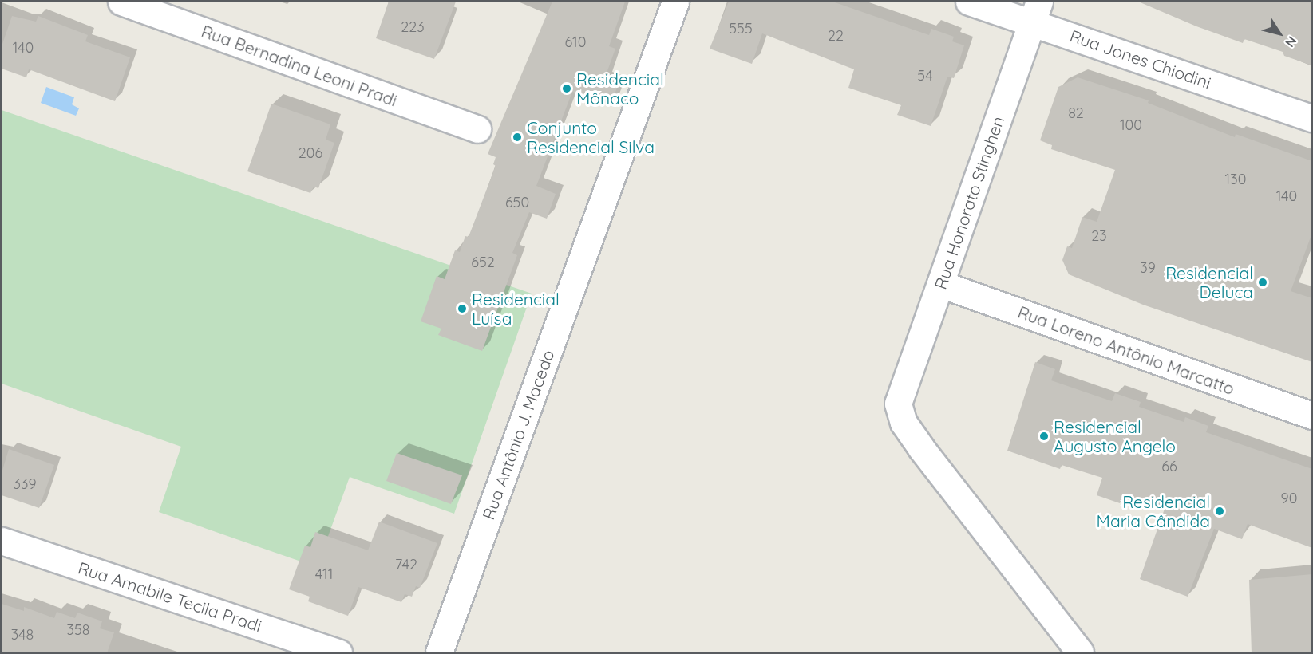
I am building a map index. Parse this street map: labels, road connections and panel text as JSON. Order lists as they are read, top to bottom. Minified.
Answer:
{"streets":{"street":["Rua Jones Chiodini","Rua Bernadina Leoni Pradi","Rua Honorato Stinghen","Rua Loreno Antônio Marcatto","Rua Antônio J. Macedo","Rua Amabile Tecila Pradi"]},"crossings":[["Rua Jones Chiodini","Rua Honorato Stinghen"],["Rua Honorato Stinghen","Rua Loreno Antônio Marcatto"]],"places":["Residencial Mônaco","Conjunto Residencial Silva","Residencial Deluca","Residencial Luísa","Residencial Augusto Angelo","Residencial Maria Cândida"],"house_numbers":["223","555","22","610","140","54","82","100","206","130","140","650","23","652","39","66","339","90","742","411","358","348"],"north":"bottom right"}
